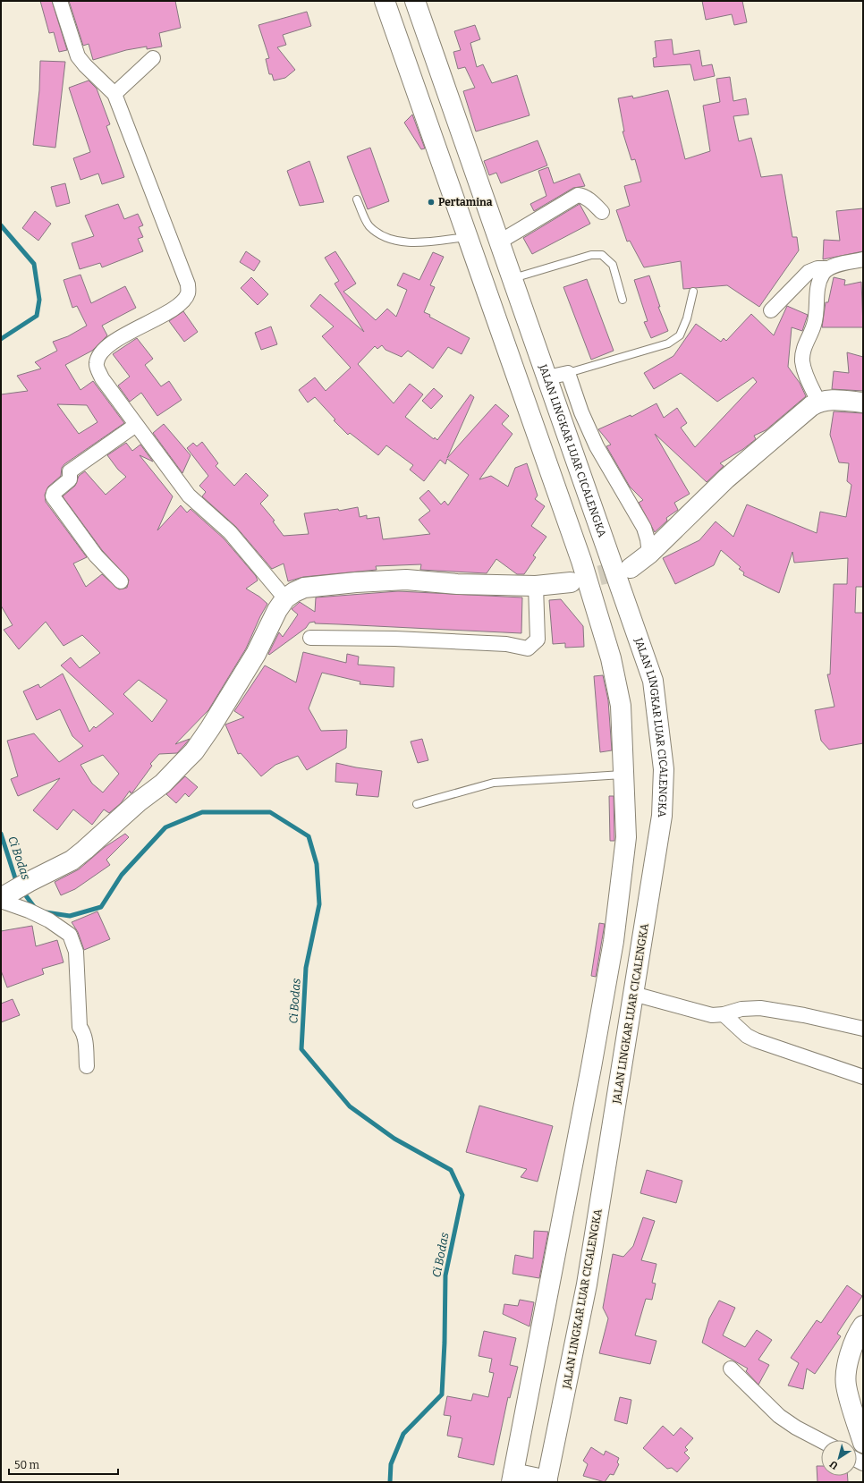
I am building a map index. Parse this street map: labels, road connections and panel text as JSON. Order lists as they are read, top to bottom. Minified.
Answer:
{"streets":{"main road":["JALAN LINGKAR LUAR CICALENGKA"]},"water":["Ci Bodas"],"places":["Pertamina"],"scale_bar":"50 m","north":"bottom left"}
